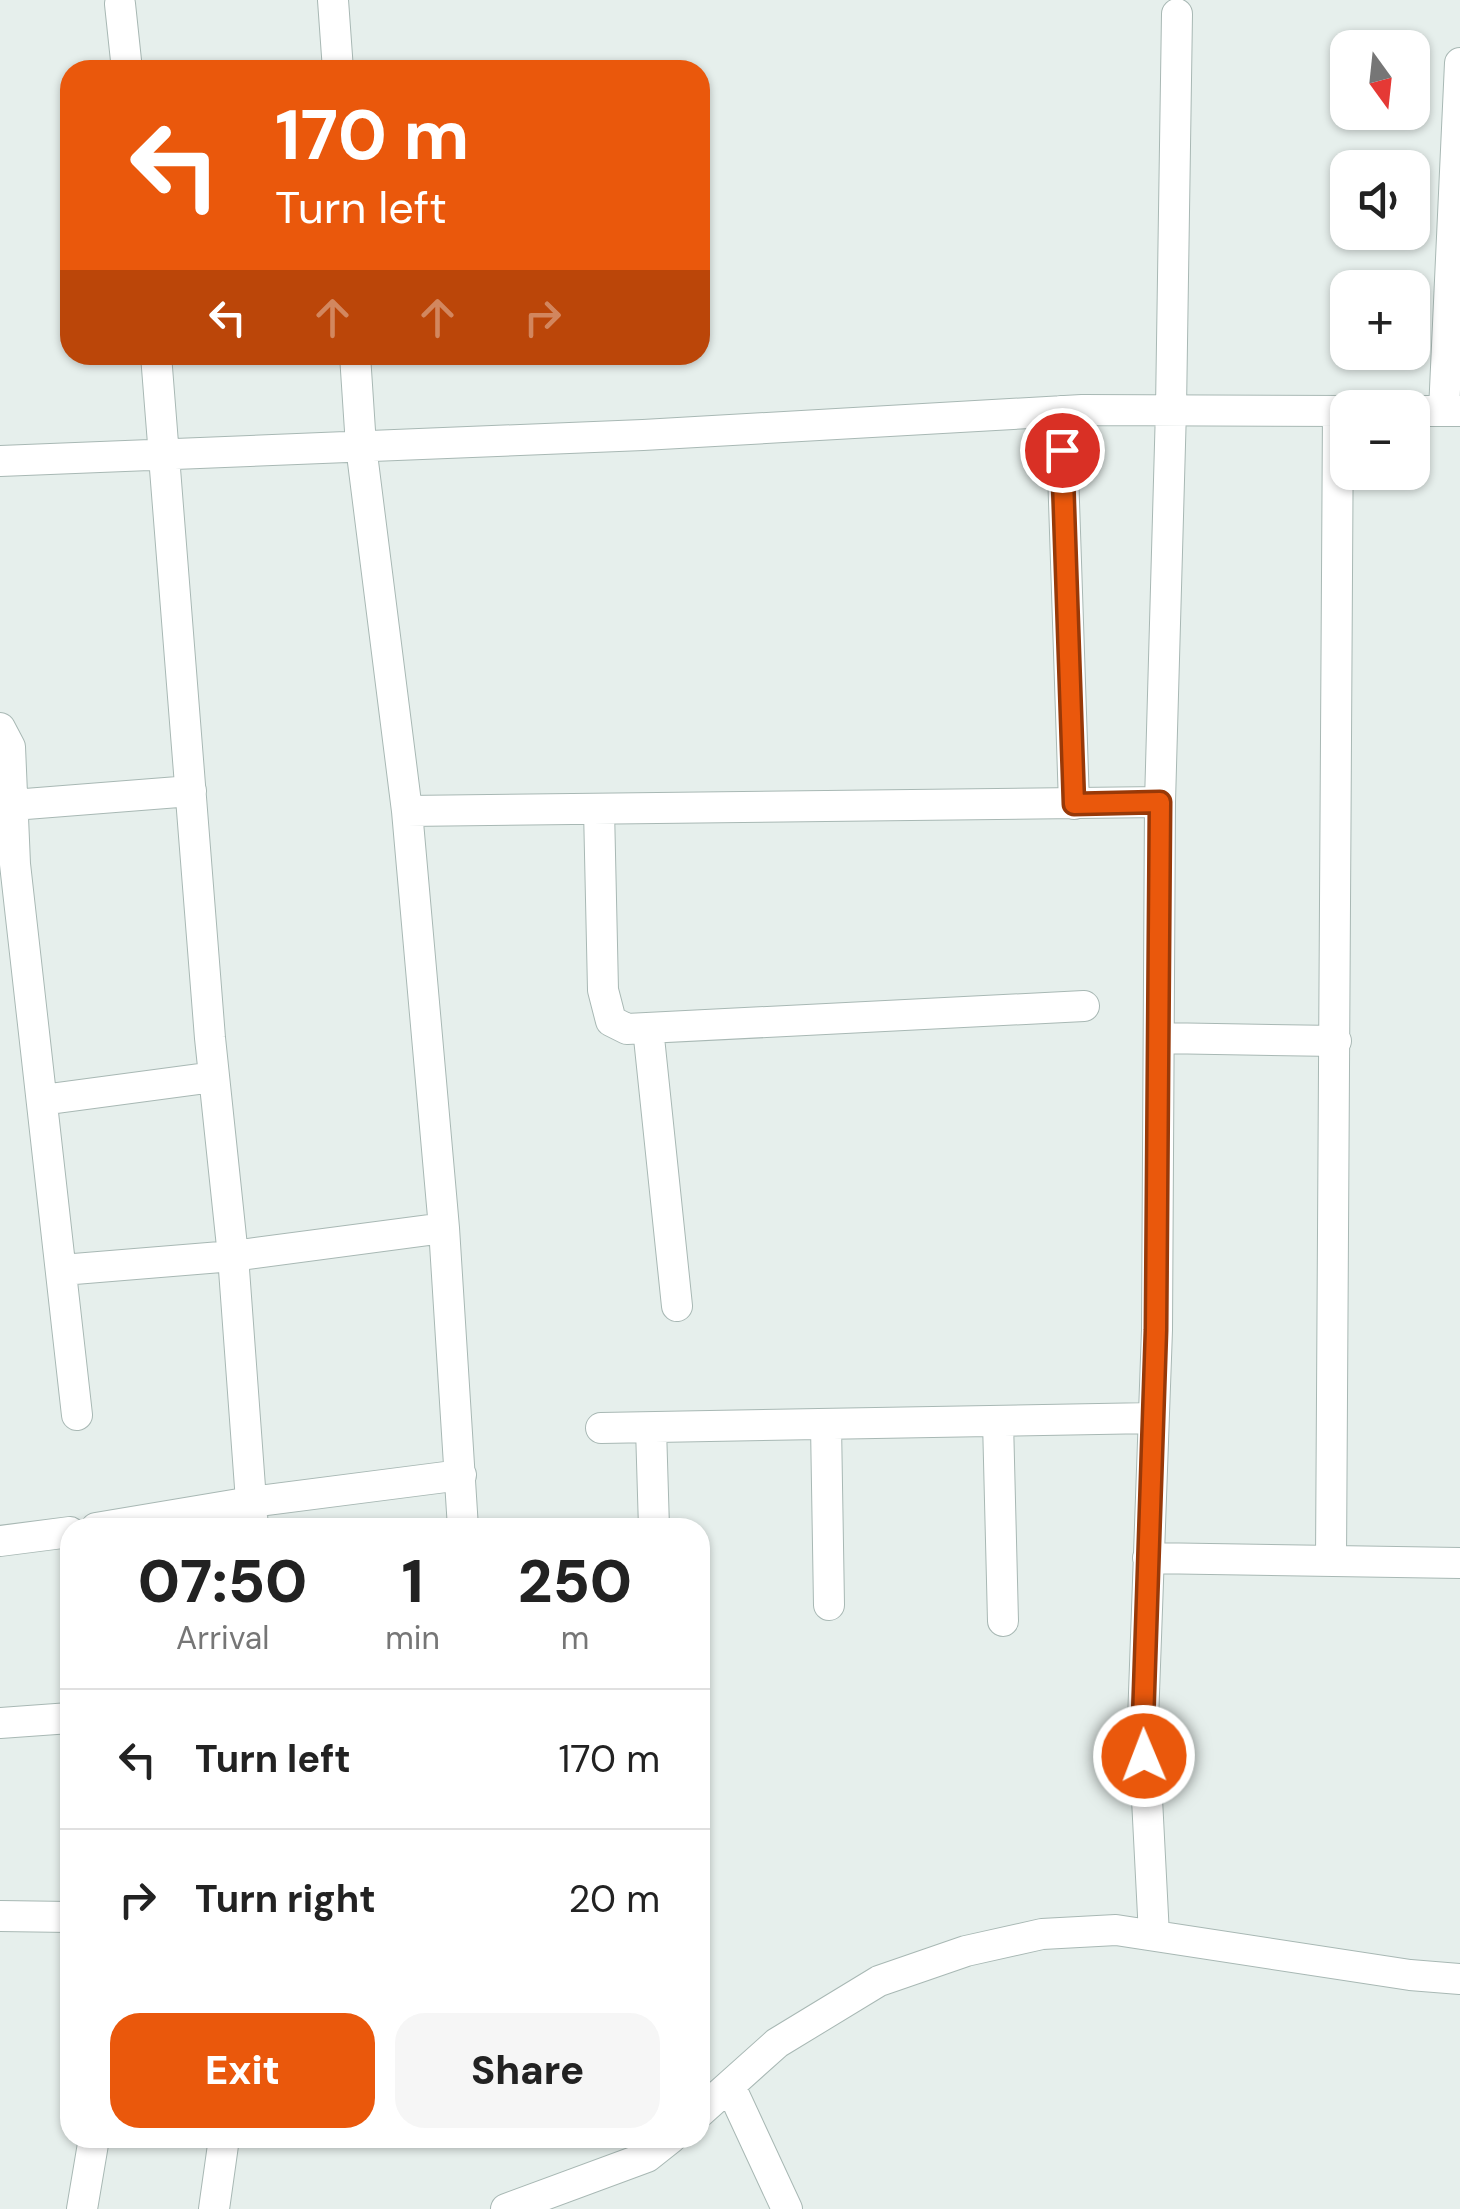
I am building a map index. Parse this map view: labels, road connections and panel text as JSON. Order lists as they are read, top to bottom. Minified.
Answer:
{"north":"bottom","page":{"map_buttons":["+","−"],"turn":["170 m","Turn left"],"eta":["07:50","Arrival","1","min","250","m"],"list":[{"name":"Turn left","value":"170 m"},{"name":"Turn right","value":"20 m"}],"buttons":["Exit","Share"]}}
